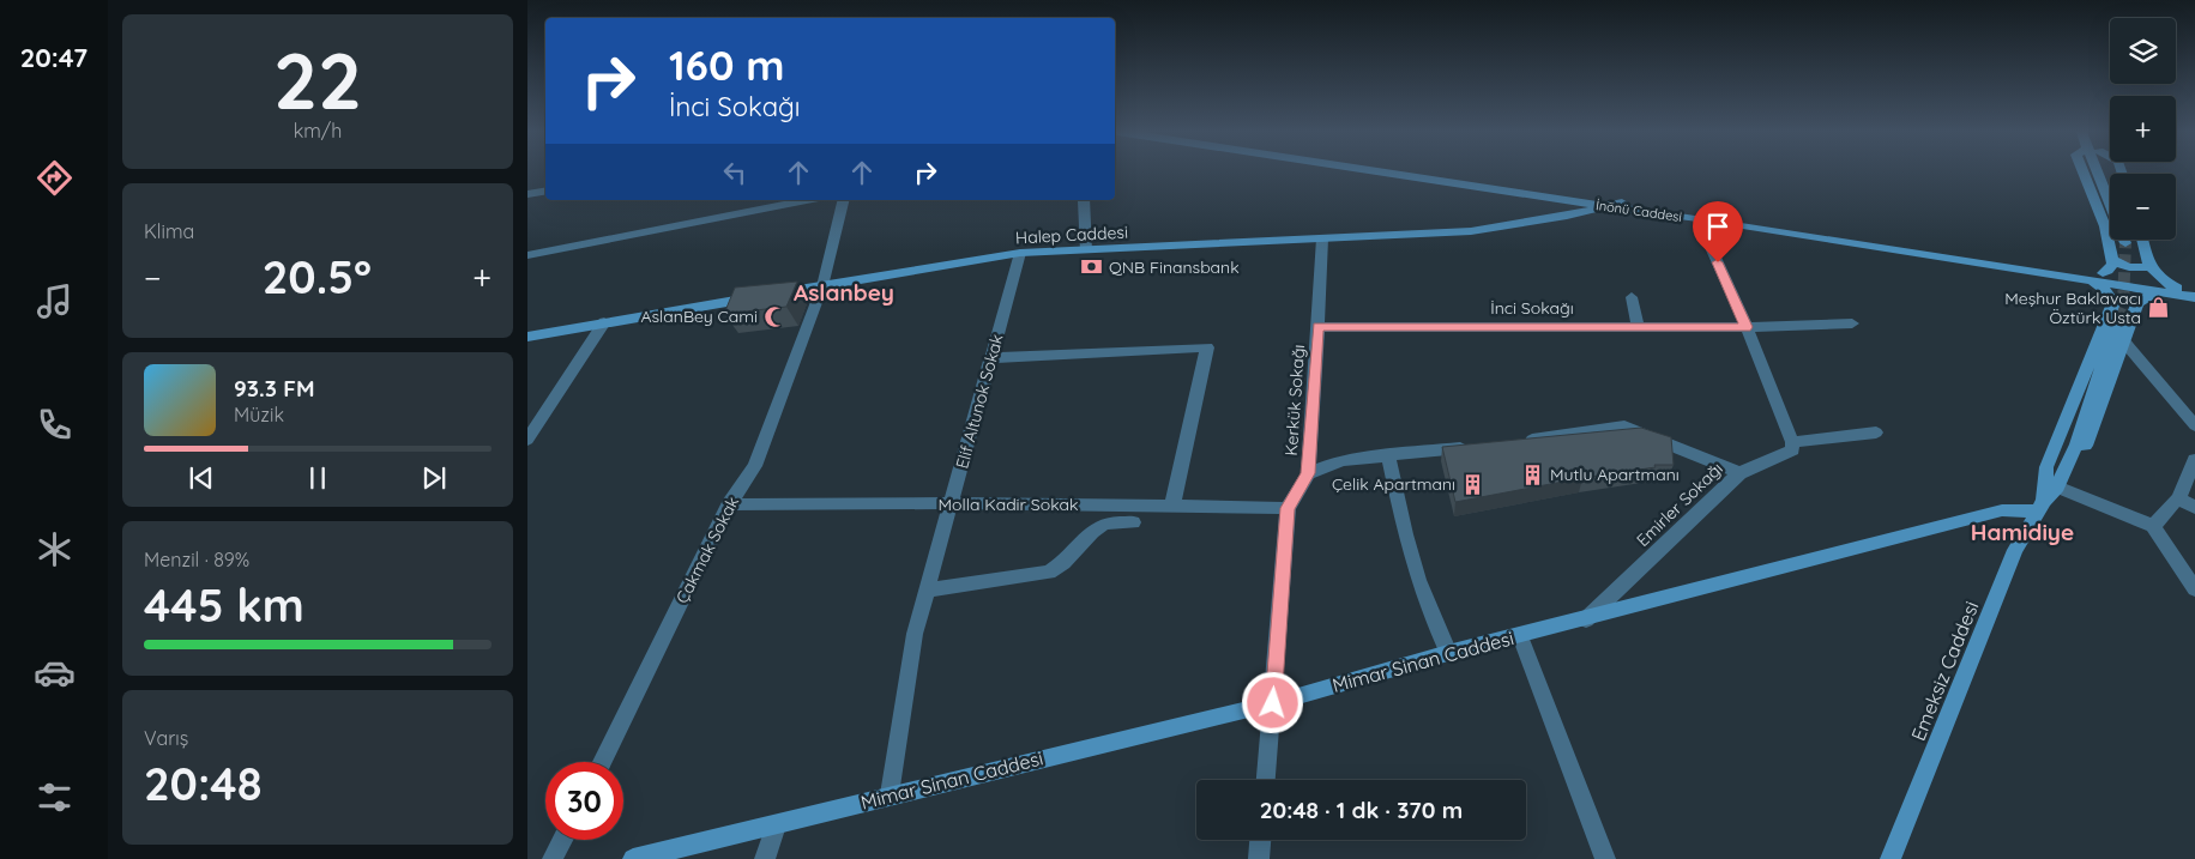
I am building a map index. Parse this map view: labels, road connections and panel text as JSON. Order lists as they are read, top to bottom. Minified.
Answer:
{"streets":{"main road":["İnönü Caddesi","Halep Caddesi","Mimar Sinan Caddesi","Emeksiz Caddesi"],"street":["İnci Sokağı","Kerkük Sokağı","Elif Altunok Sokak","Molla Kadir Sokak","Emirler Sokağı","Çakmak Sokak"]},"crossings":[["İnönü Caddesi","Halep Caddesi"],["İnönü Caddesi","Emeksiz Caddesi"],["Halep Caddesi","Kerkük Sokağı"],["Halep Caddesi","Elif Altunok Sokak"],["Halep Caddesi","Çakmak Sokak"],["İnci Sokağı","Kerkük Sokağı"],["Kerkük Sokağı","Molla Kadir Sokak"],["Kerkük Sokağı","Mimar Sinan Caddesi"],["Elif Altunok Sokak","Molla Kadir Sokak"],["Elif Altunok Sokak","Mimar Sinan Caddesi"],["Molla Kadir Sokak","Çakmak Sokak"],["Emirler Sokağı","Mimar Sinan Caddesi"],["Mimar Sinan Caddesi","Emeksiz Caddesi"]],"districts":["Aslanbey","Hamidiye"],"places":{"bank":["QNB Finansbank"],"shop":["Meşhur Baklavacı Öztürk Usta"],"mosque":["AslanBey Cami"],"building":["Mutlu Apartmanı","Çelik Apartmanı"]},"page":{"tabs":"20:47","tile":[["22","km/h"],"Klima",["Menzil · 89%","445 km"],["Varış","20:48"]],"map_buttons":["+","−"],"turn":["160 m","İnci Sokağı"],"heat":["−","20.5°","+"],"song":["93.3 FM","Müzik"],"limit":"30","trip":"20:48 · 1 dk · 370 m"}}
